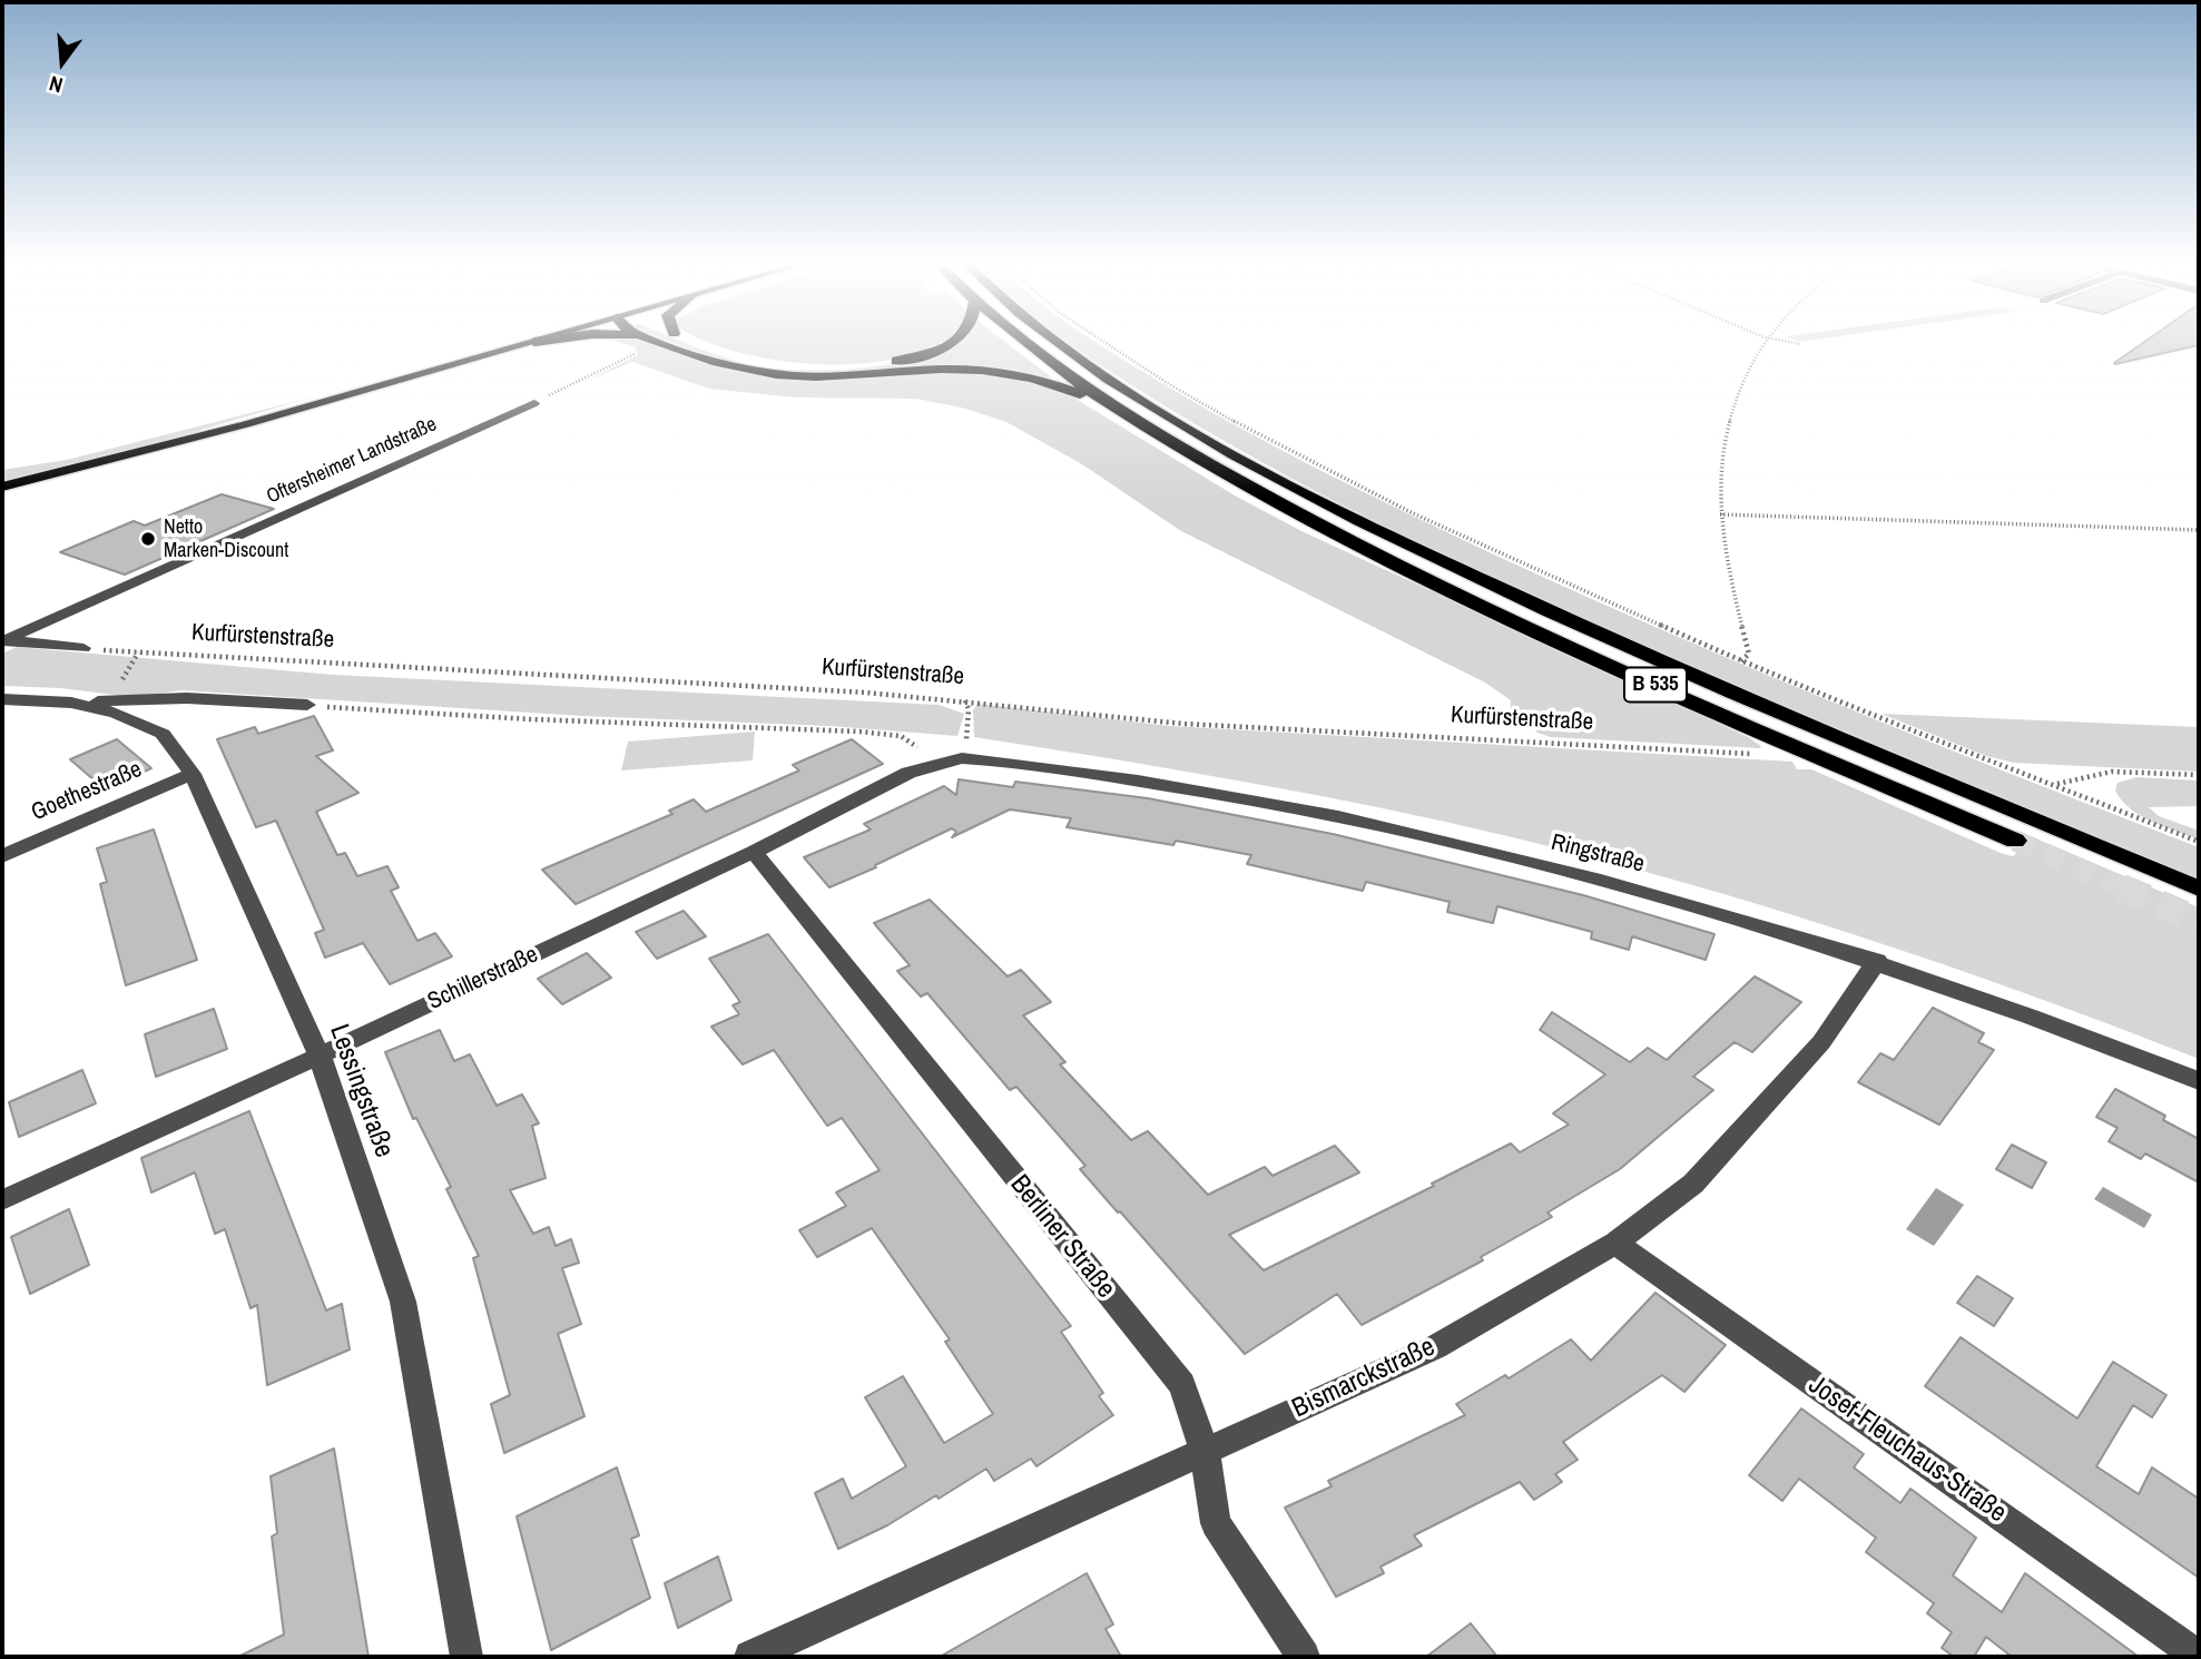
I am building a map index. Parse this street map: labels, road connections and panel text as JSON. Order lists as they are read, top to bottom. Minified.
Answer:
{"streets":{"highway":["B 535"],"street":["Oftersheimer Landstraße","Goethestraße","Ringstraße","Schillerstraße","Lessingstraße","Berliner Straße","Bismarckstraße","Josef-Fleuchaus-Straße"],"path":["Kurfürstenstraße"]},"crossings":[["Goethestraße","Lessingstraße"],["Ringstraße","Schillerstraße"],["Ringstraße","Bismarckstraße"],["Schillerstraße","Lessingstraße"],["Schillerstraße","Berliner Straße"],["Berliner Straße","Bismarckstraße"],["Bismarckstraße","Josef-Fleuchaus-Straße"]],"places":["Netto Marken-Discount"],"north":"bottom"}
